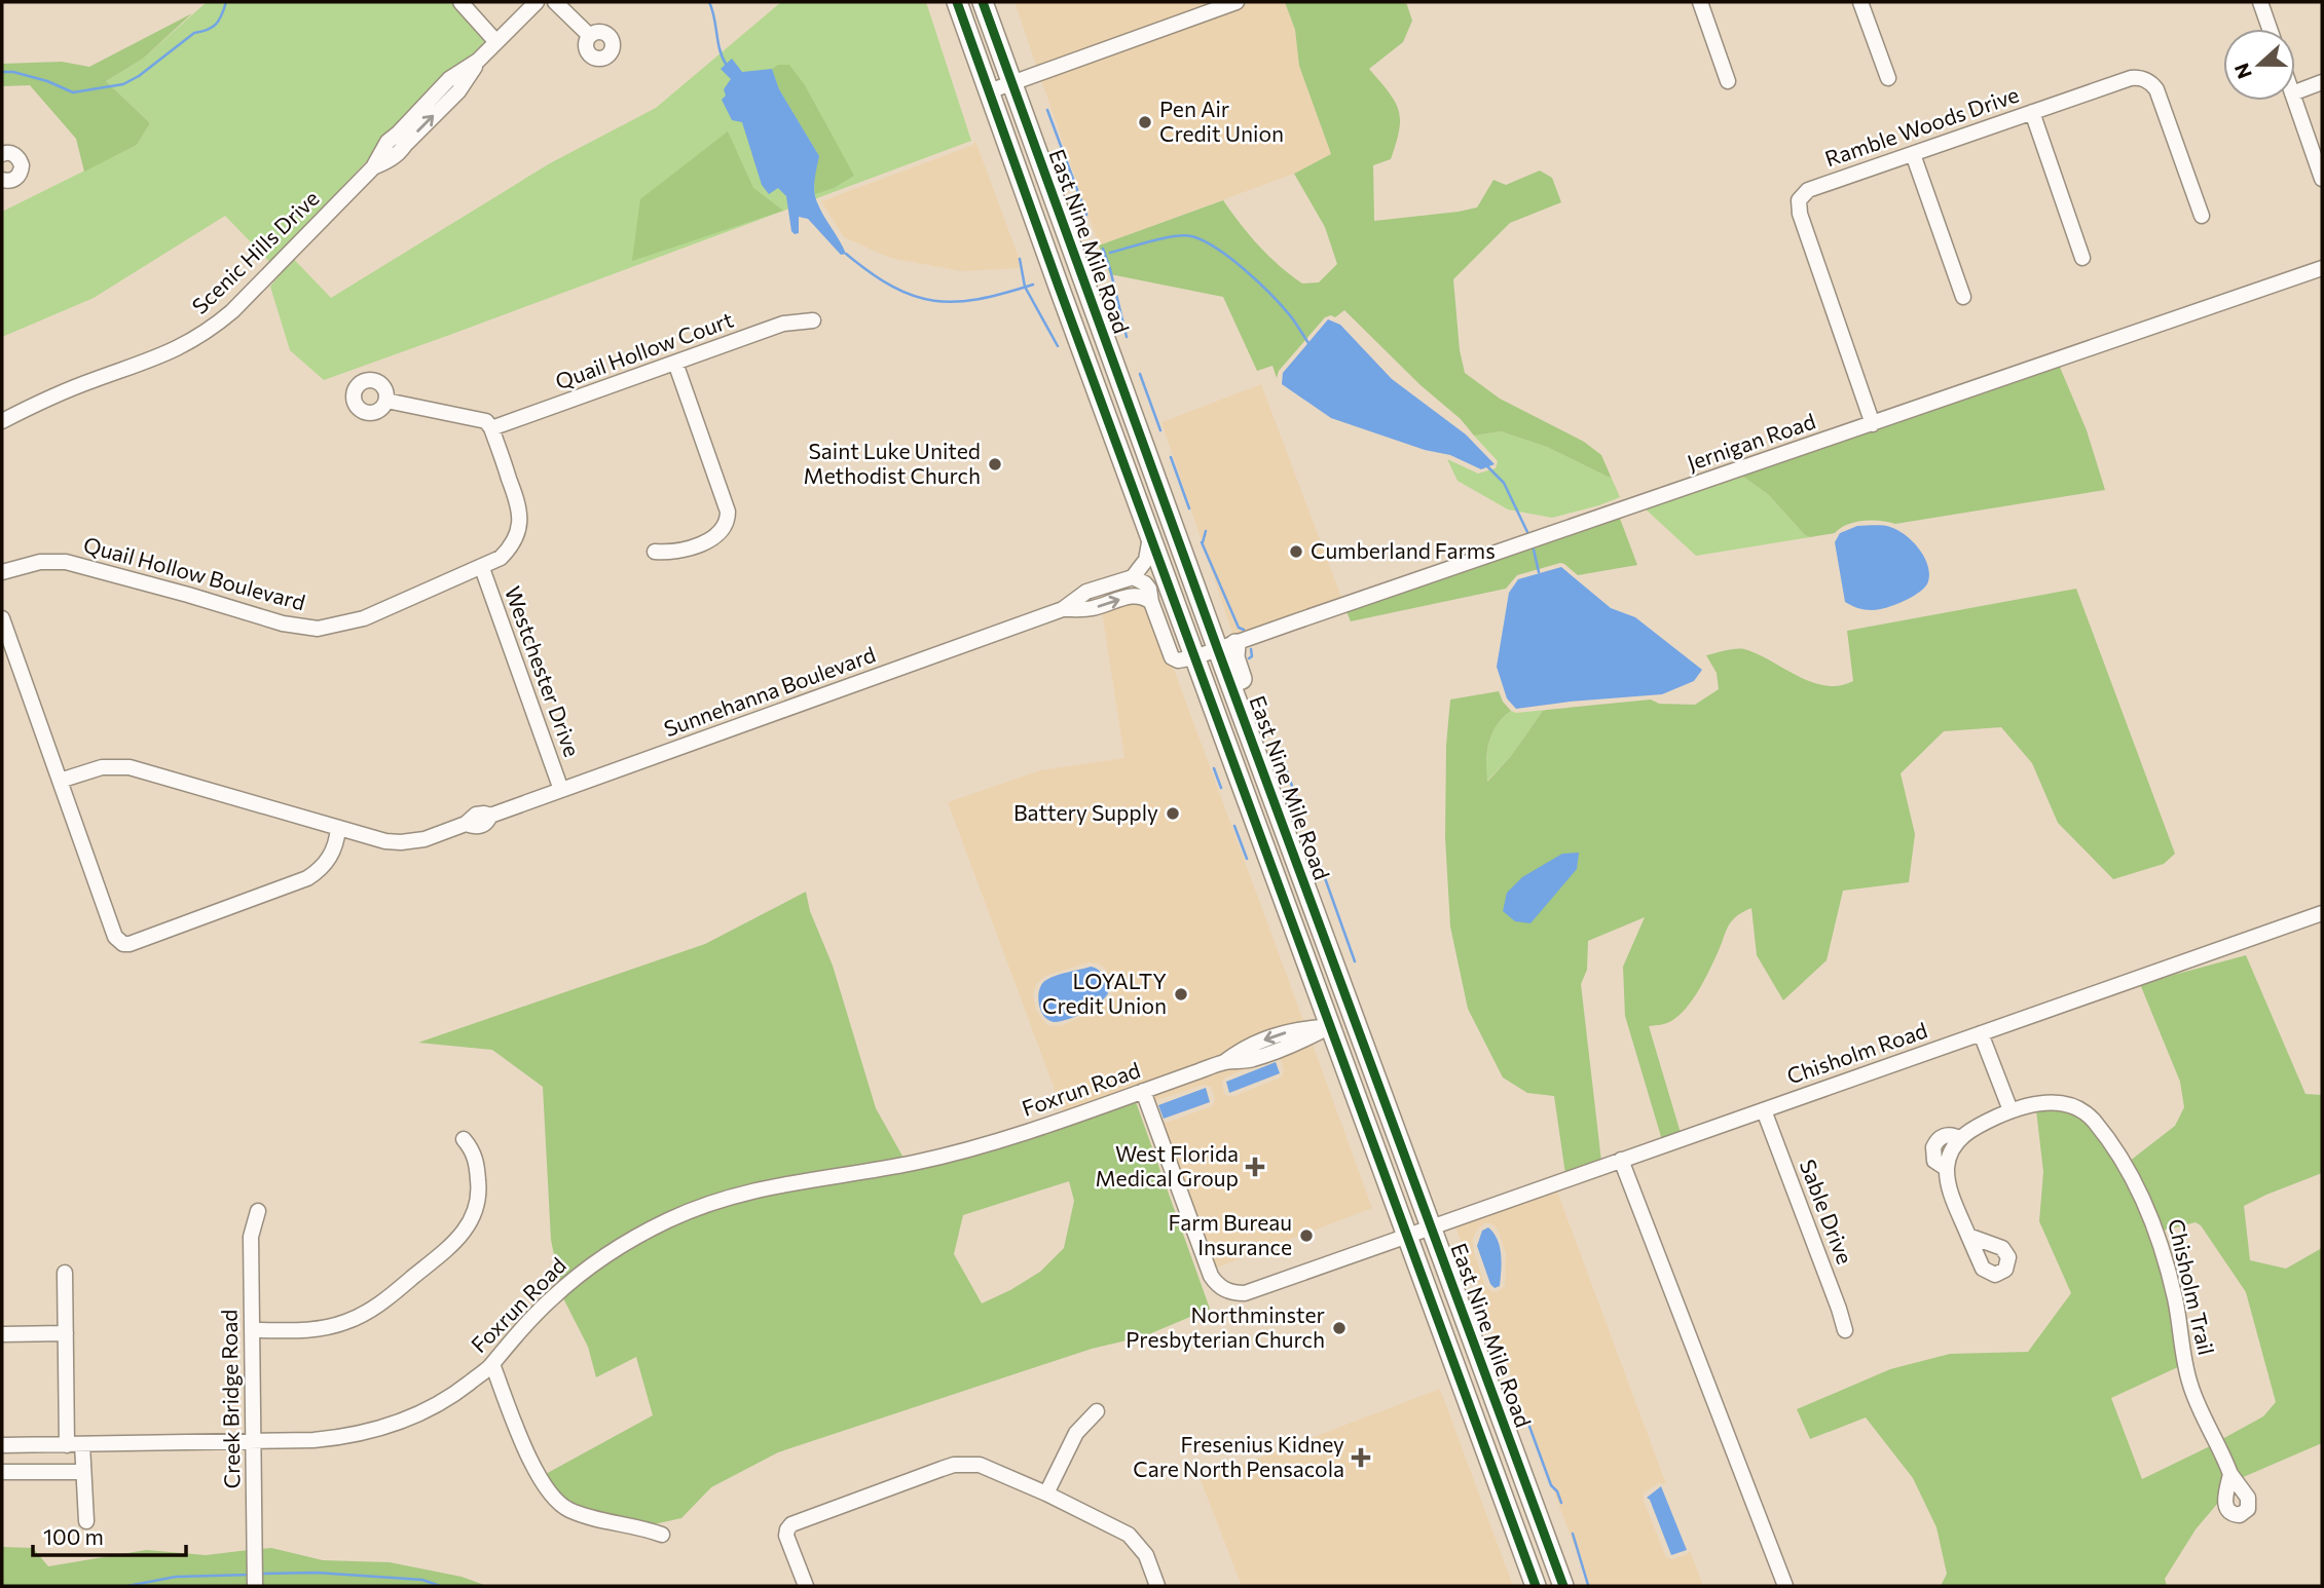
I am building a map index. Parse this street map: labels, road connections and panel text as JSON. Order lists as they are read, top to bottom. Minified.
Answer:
{"streets":{"main road":["East Nine Mile Road"],"street":["Ramble Woods Drive","Scenic Hills Drive","Quail Hollow Court","Jernigan Road","Quail Hollow Boulevard","Westchester Drive","Sunnehanna Boulevard","Chisholm Road","Foxrun Road","Sable Drive","Chisholm Trail","Creek Bridge Road"]},"crossings":[["Ramble Woods Drive","Jernigan Road"],["East Nine Mile Road","Jernigan Road"],["East Nine Mile Road","Chisholm Road"],["East Nine Mile Road","Foxrun Road"],["Quail Hollow Court","Quail Hollow Boulevard"],["Quail Hollow Boulevard","Westchester Drive"],["Westchester Drive","Sunnehanna Boulevard"],["Chisholm Road","Foxrun Road"],["Chisholm Road","Sable Drive"],["Foxrun Road","Creek Bridge Road"]],"places":{"other":["Pen Air Credit Union","Saint Luke United Methodist Church","Cumberland Farms","Battery Supply","LOYALTY Credit Union","Farm Bureau Insurance","Northminster Presbyterian Church"],"health":["West Florida Medical Group","Fresenius Kidney Care North Pensacola"]},"scale_bar":"100 m","north":"left"}
